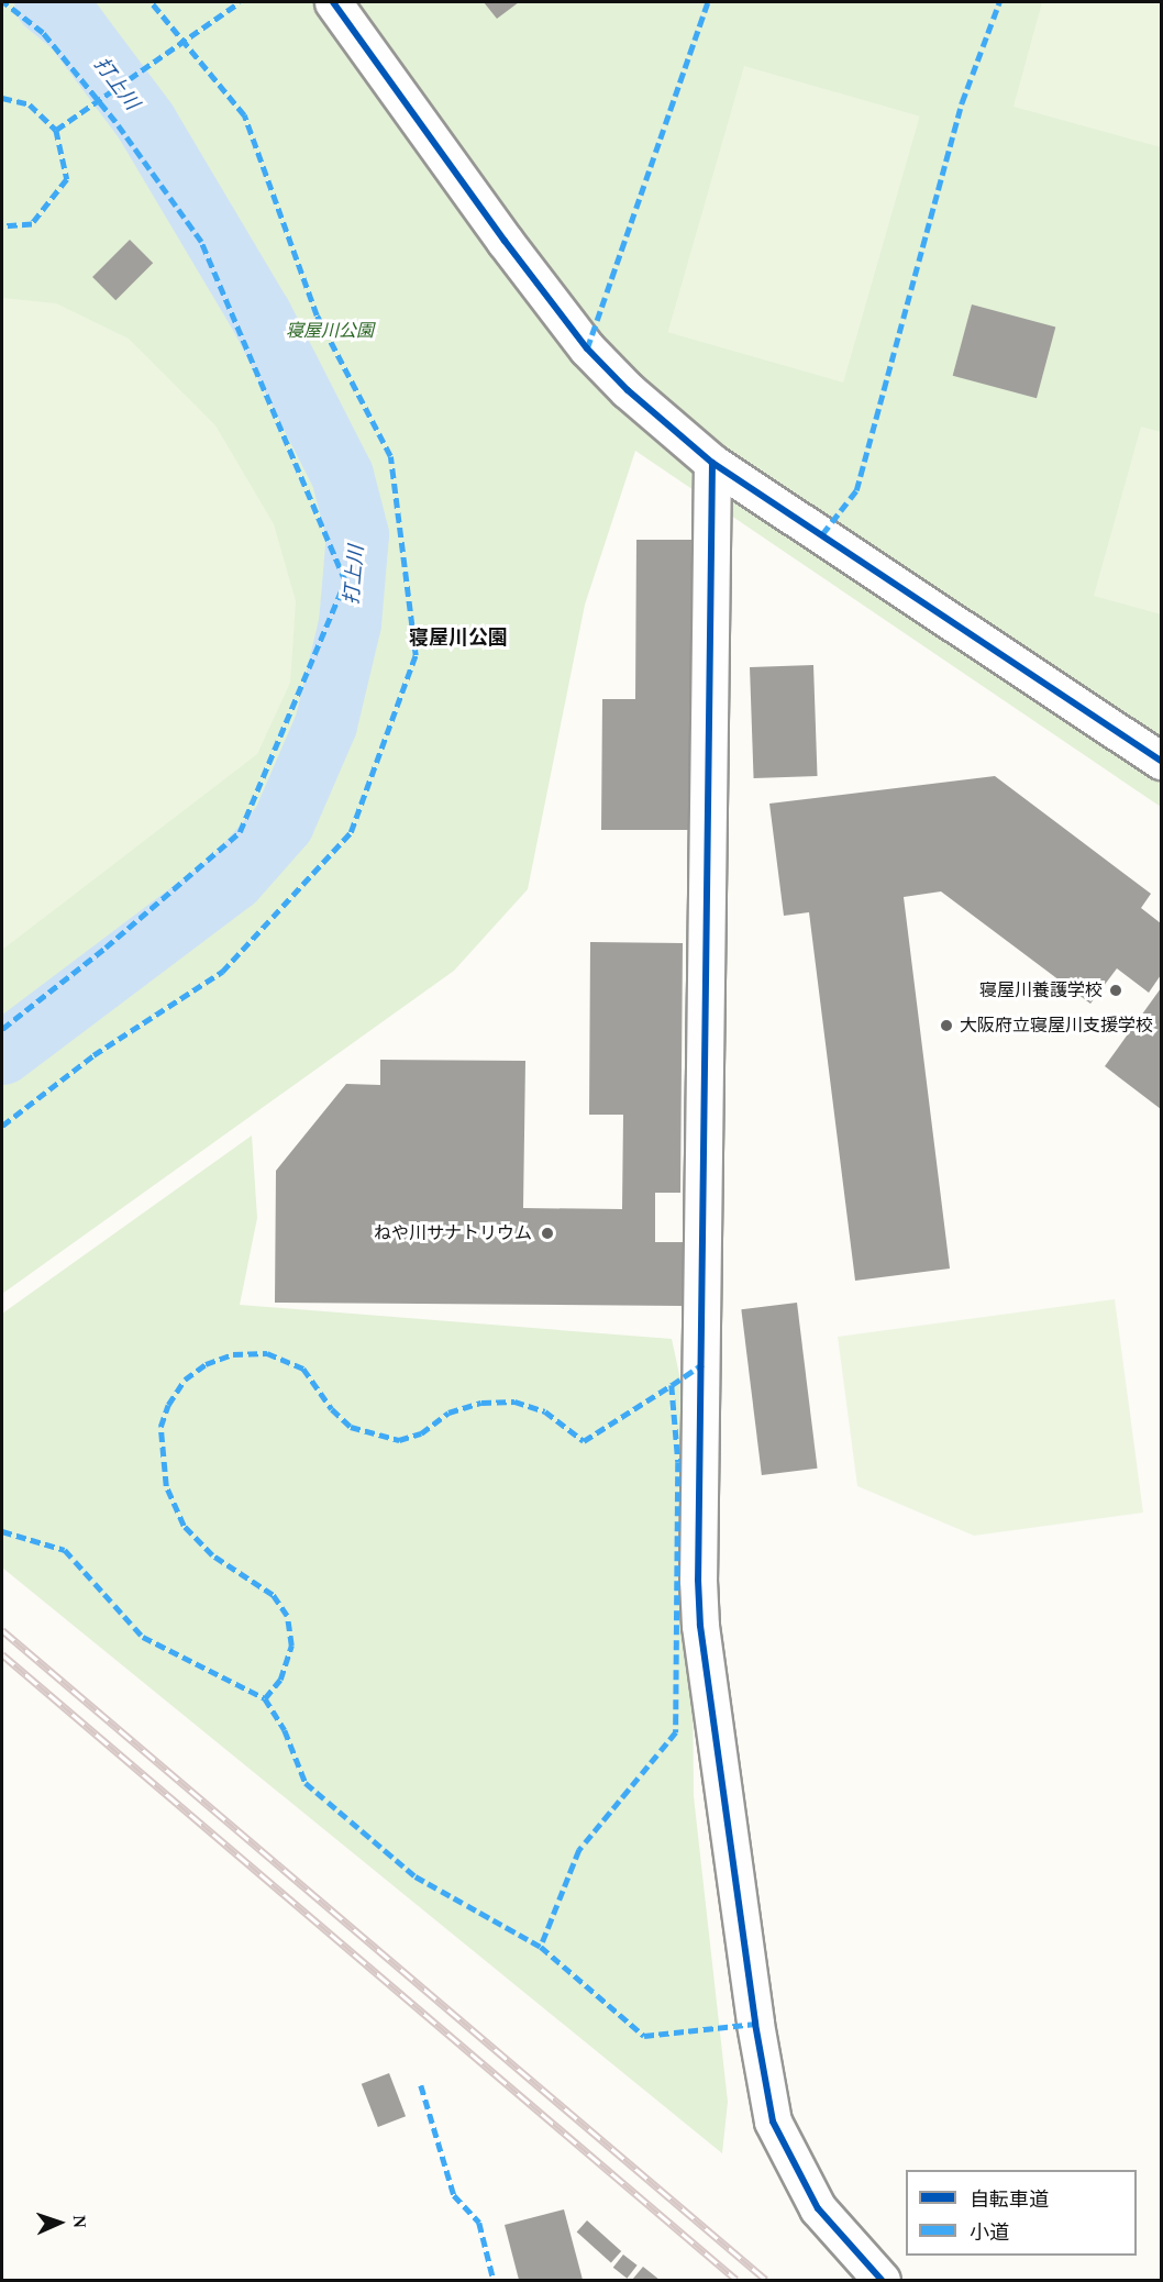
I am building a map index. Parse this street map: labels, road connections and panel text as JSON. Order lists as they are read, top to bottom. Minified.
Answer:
{"districts":["寝屋川公園"],"water":["打上川"],"parks":["寝屋川公園"],"places":["寝屋川養護学校","大阪府立寝屋川支援学校","ねや川サナトリウム"],"legend":["自転車道","小道"],"north":"right"}
